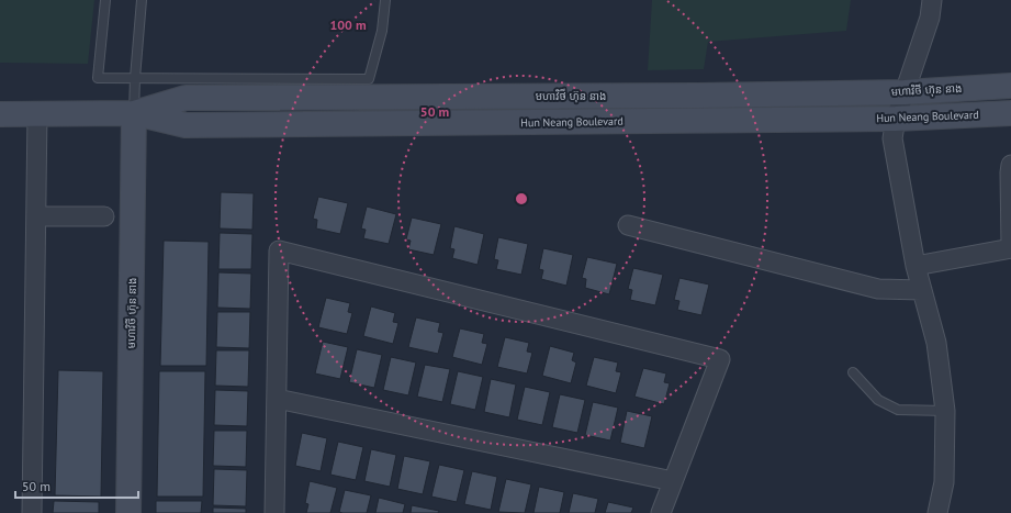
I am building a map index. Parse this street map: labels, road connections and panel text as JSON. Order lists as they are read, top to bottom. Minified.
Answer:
{"streets":{"main road":["មហាវិថី ហ៊ុន នាង","Hun Neang Boulevard"]},"crossings":[["មហាវិថី ហ៊ុន នាង","Hun Neang Boulevard"]],"scale_bar":"50 m","rings":["100 m","50 m"]}
